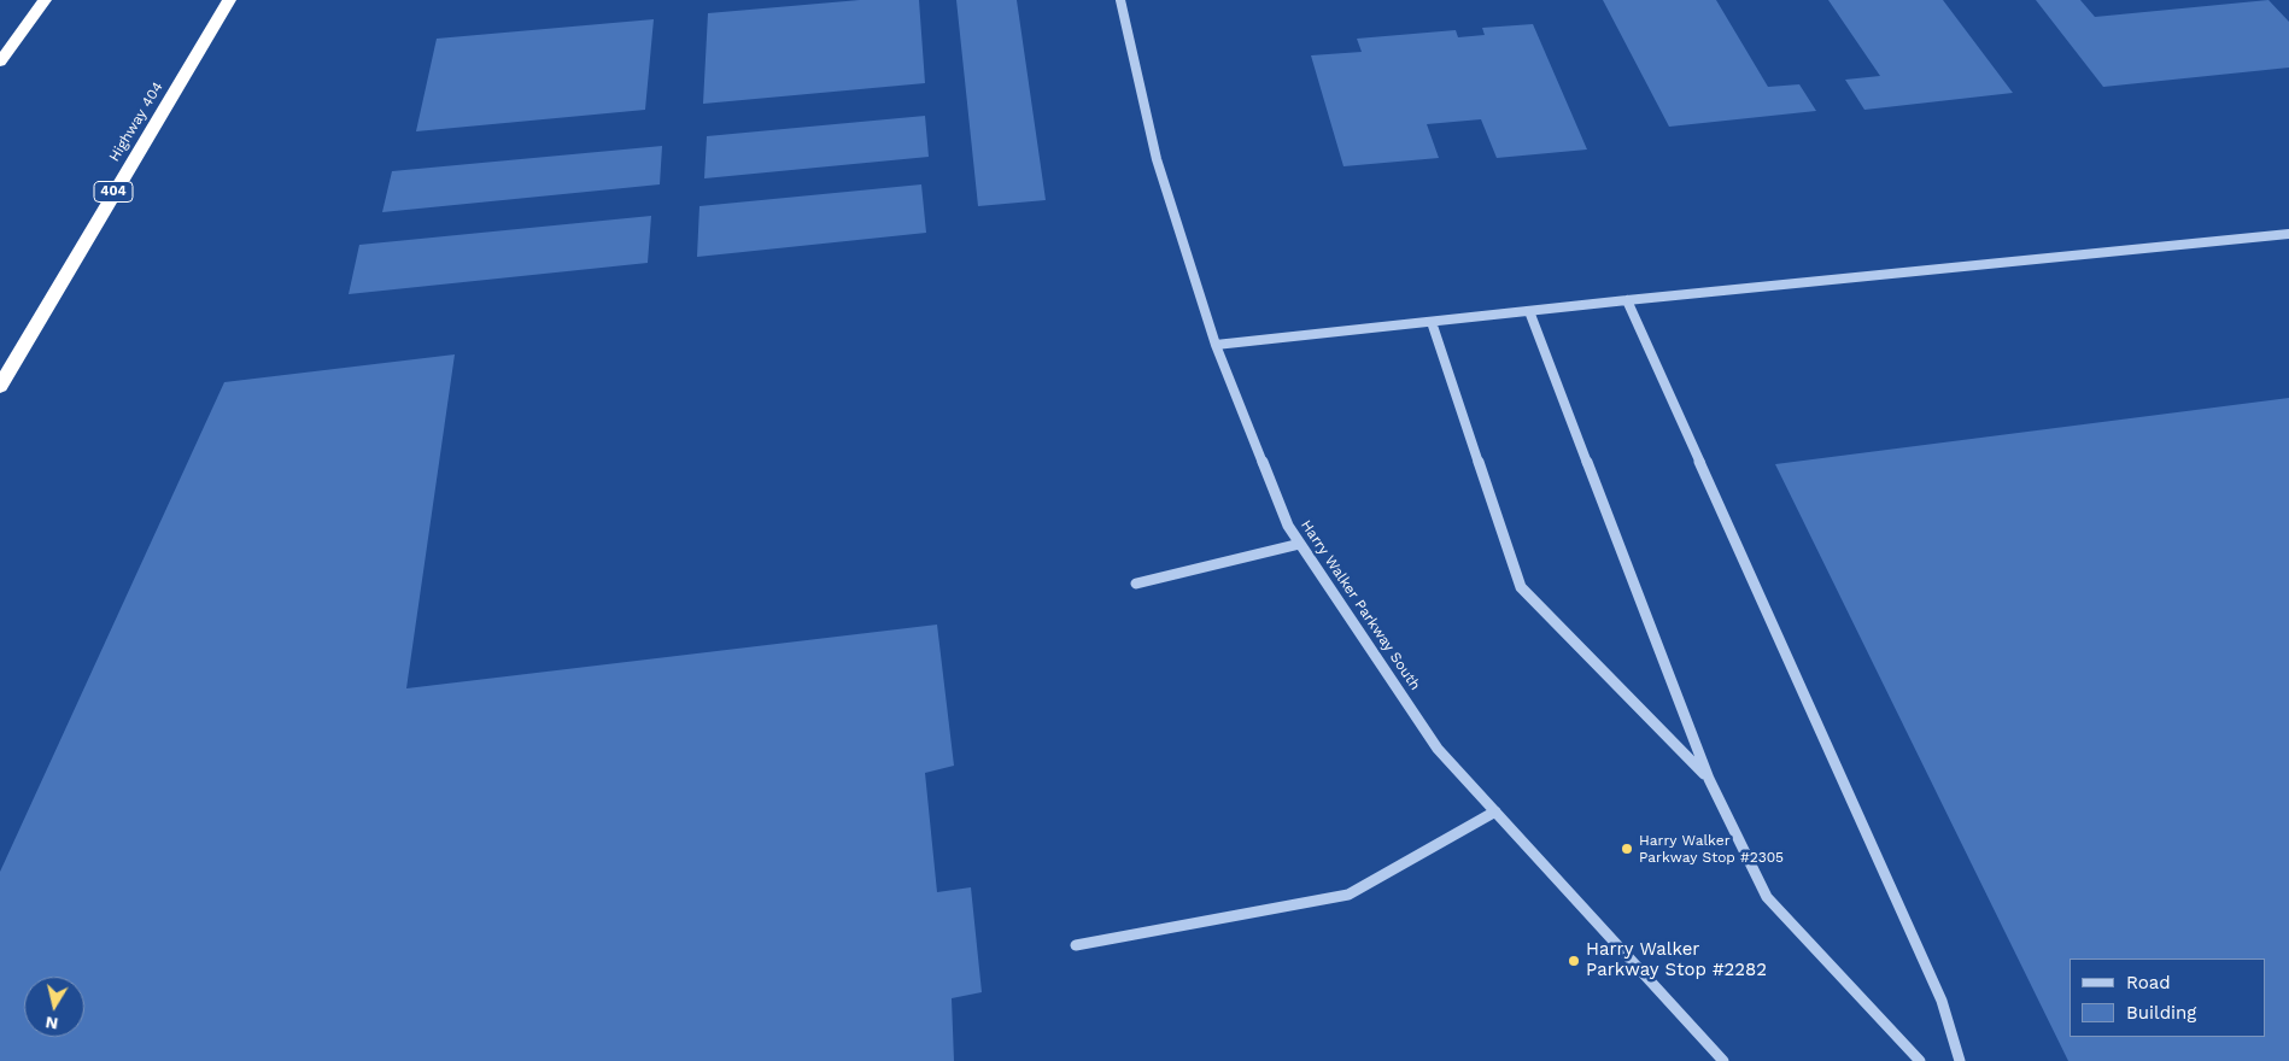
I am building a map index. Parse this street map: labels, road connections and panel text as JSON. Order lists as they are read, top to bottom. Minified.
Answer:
{"streets":{"highway":["Highway 404","404"],"street":["Harry Walker Parkway South"]},"places":["Harry Walker Parkway Stop #2305","Harry Walker Parkway Stop #2282"],"legend":["Road","Building"],"north":"bottom"}
